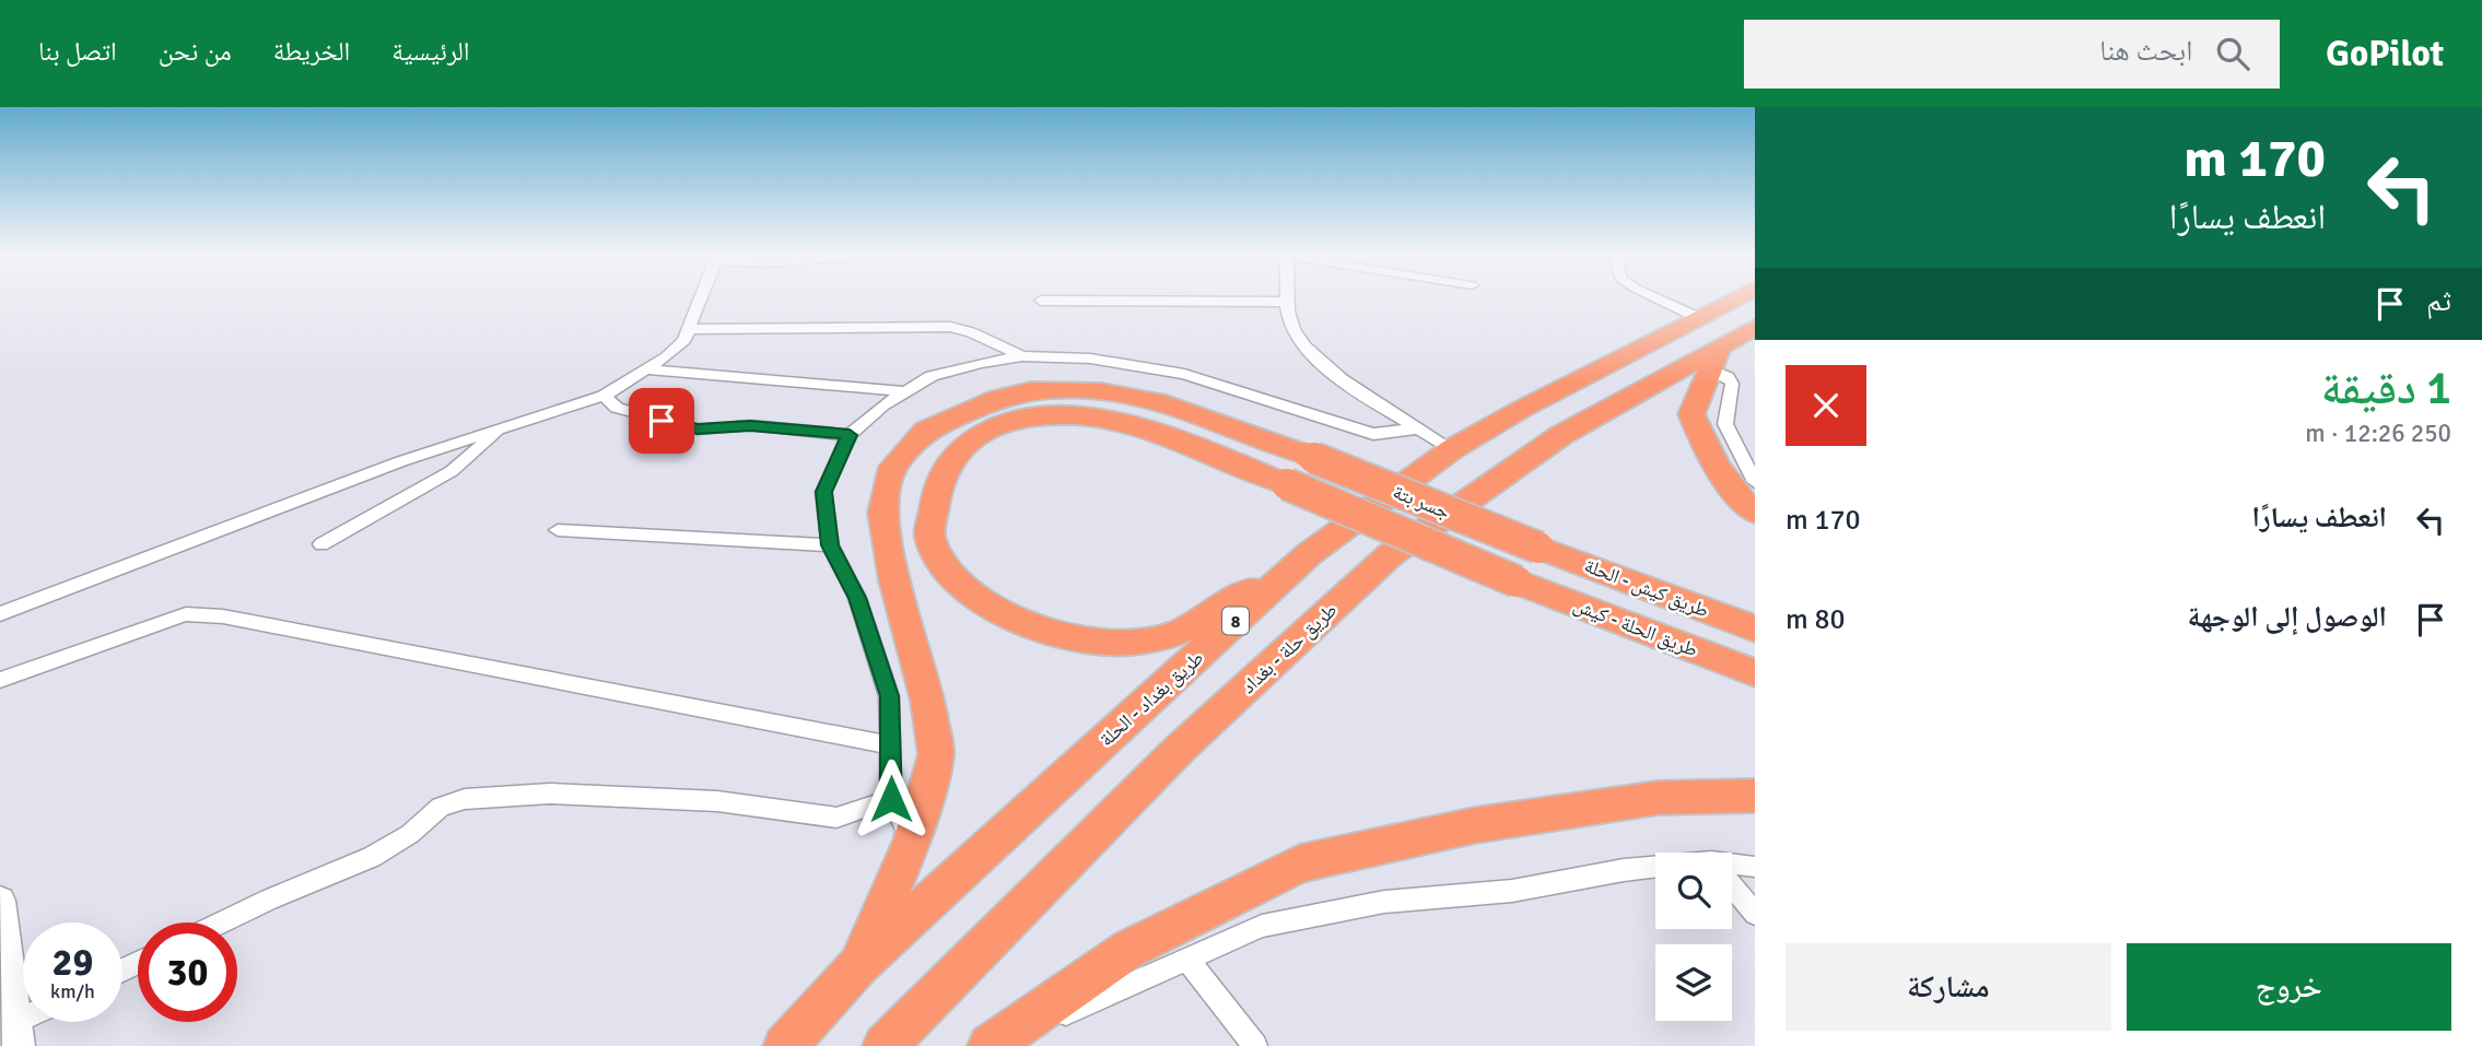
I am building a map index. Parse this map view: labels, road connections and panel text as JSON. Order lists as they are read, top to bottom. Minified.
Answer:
{"streets":{"highway":["جسر بتة","طريق كيش - الحلة","8","طريق الحلة - كيش","طريق حلة - بغداد","طريق بغداد - الحلة"]},"crossings":[["جسر بتة","طريق كيش - الحلة"],["جسر بتة","طريق الحلة - كيش"],["جسر بتة","طريق بغداد - الحلة"]],"page":{"header":"GoPilot","search":"ابحث هنا","nav":["الرئيسية","الخريطة","من نحن","اتصل بنا"],"turn":["170 m","انعطف يسارًا"],"then":"ثم","heading":["1 دقيقة","250 m · 12:26"],"list":[{"name":"انعطف يسارًا","value":"170 m"},{"name":"الوصول إلى الوجهة","value":"80 m"}],"speed":"29 km/h","limit":"30","buttons":["خروج","مشاركة"]}}
